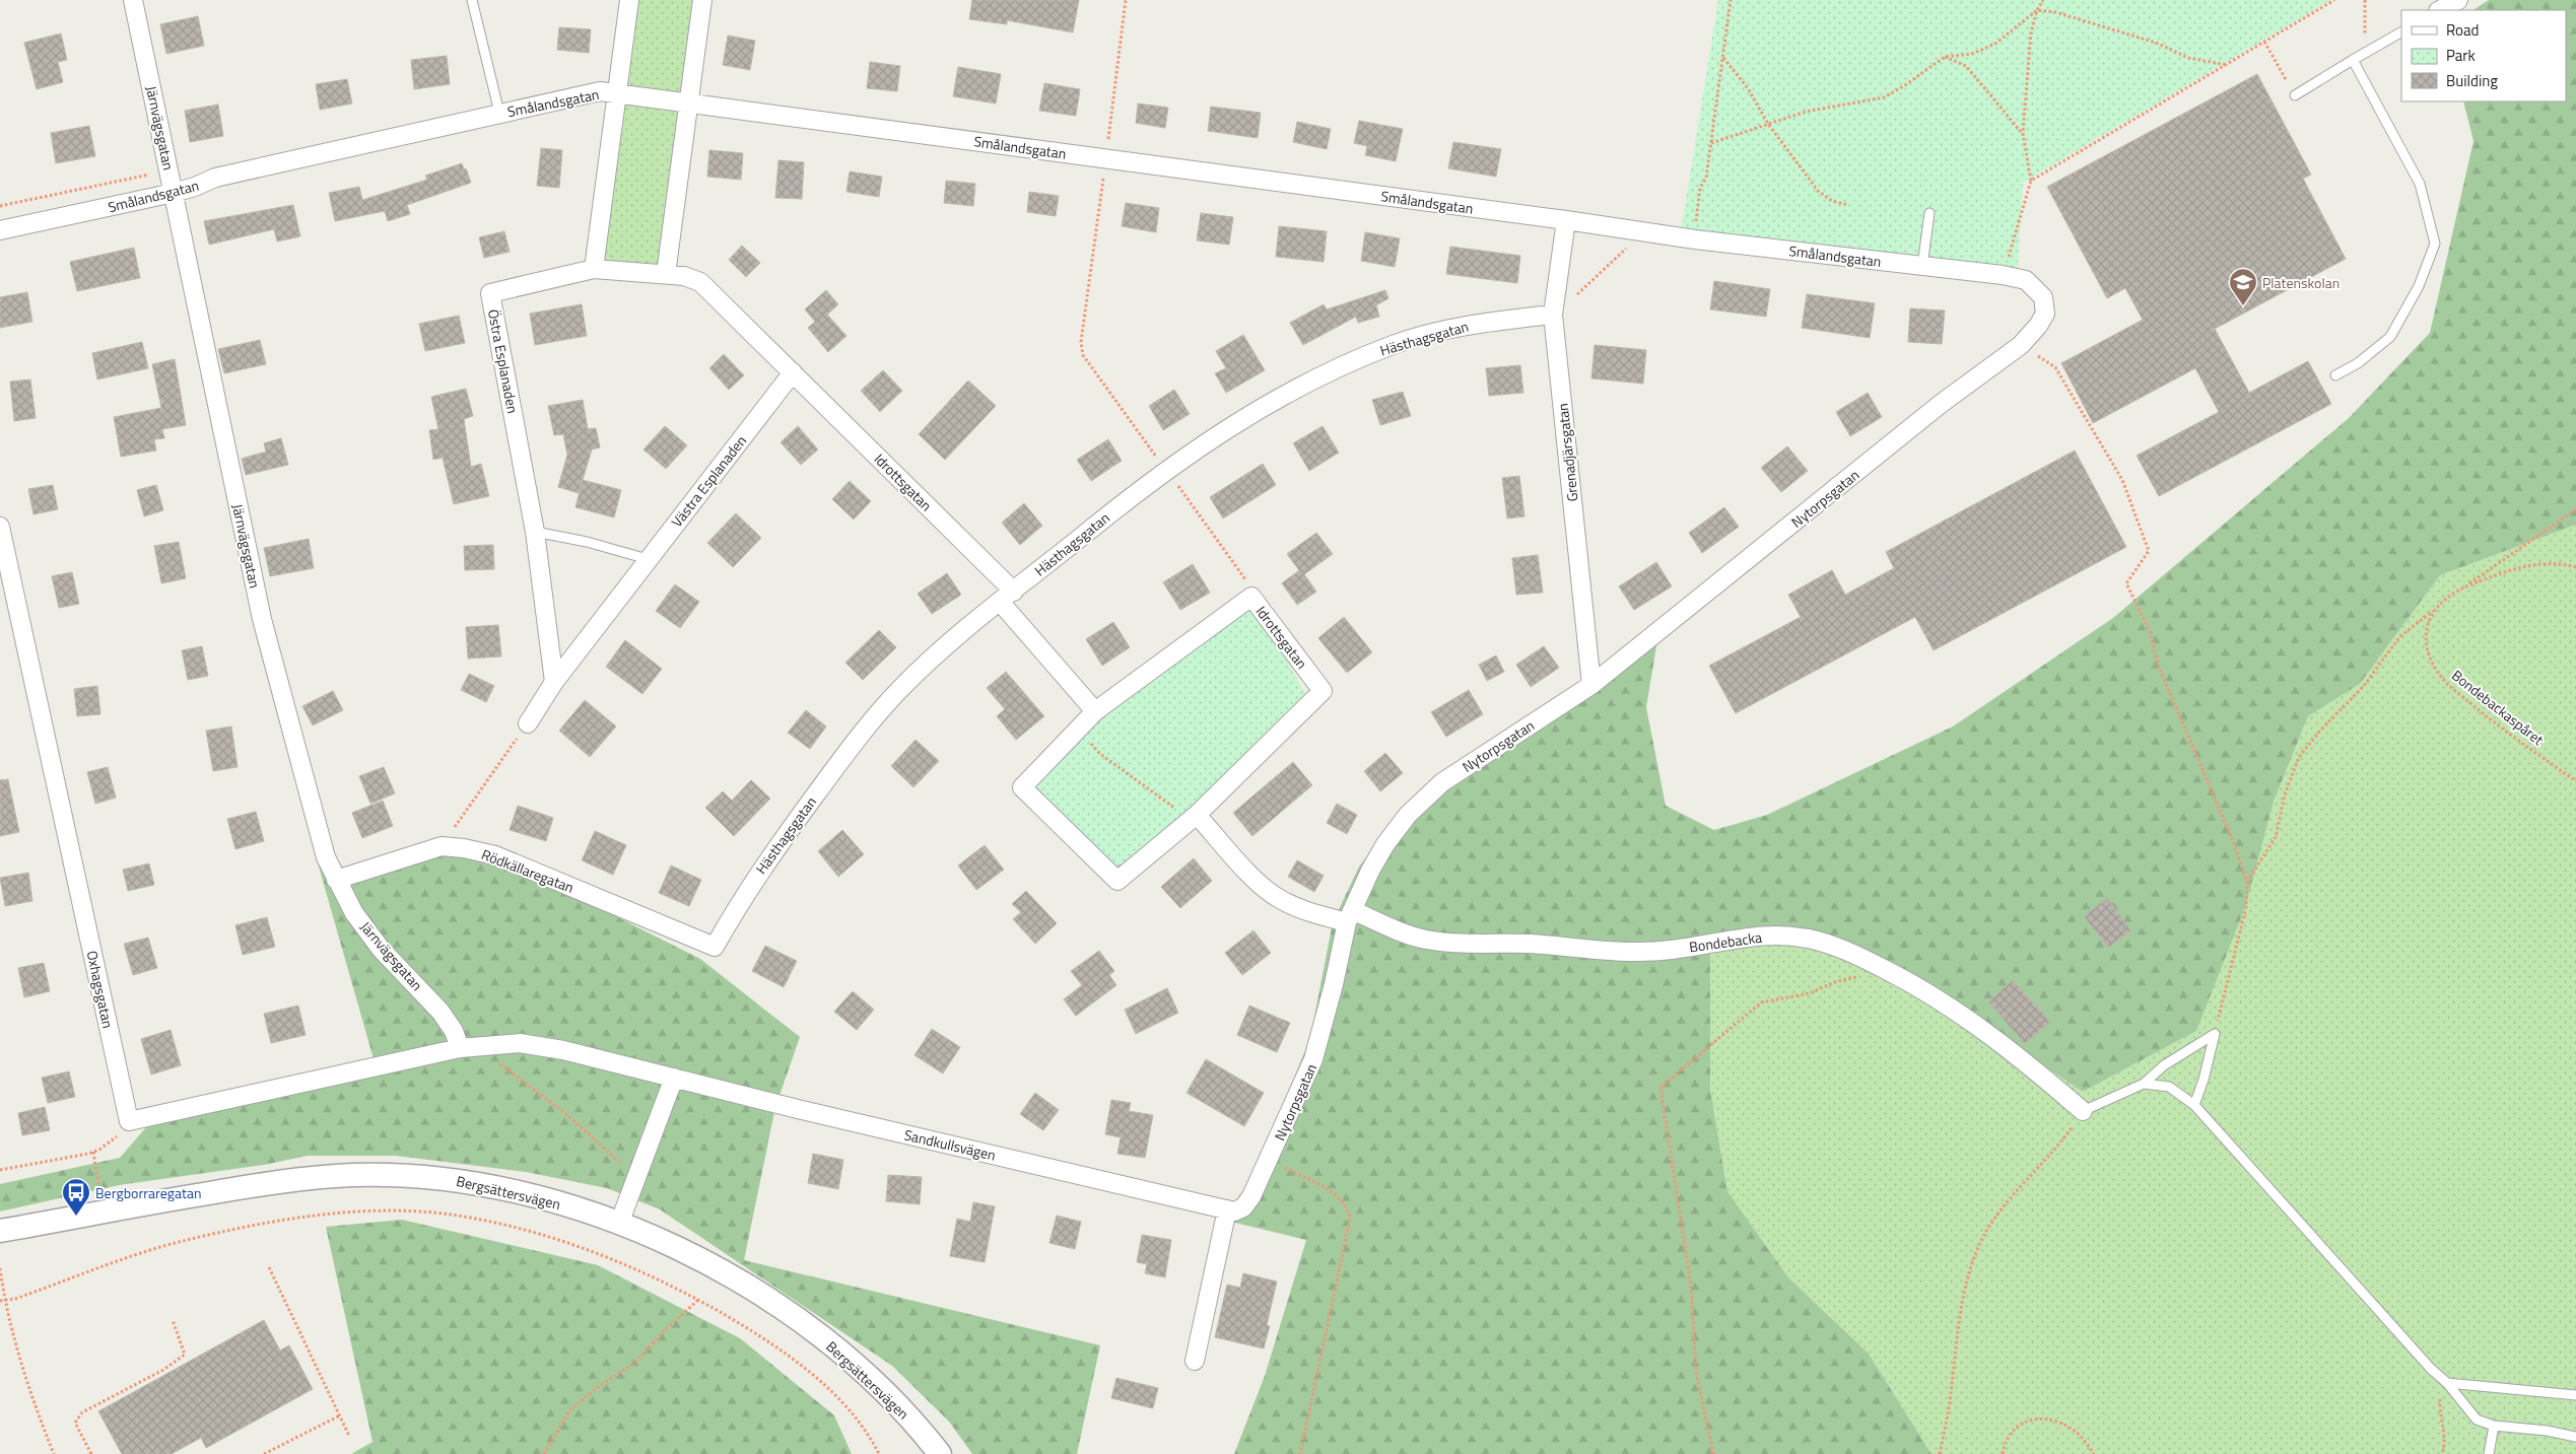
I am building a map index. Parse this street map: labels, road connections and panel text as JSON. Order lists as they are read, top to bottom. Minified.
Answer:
{"streets":{"street":["Smålandsgatan","Järnvägsgatan","Hästhagsgatan","Östra Esplanaden","Grenadjärsgatan","Västra Esplanaden","Idrottsgatan","Nytorpsgatan","Rödkällaregatan","Bondebacka","Oxhagsgatan","Sandkullsvägen","Bergsättersvägen"],"path":["Bondebackaspåret"]},"crossings":[["Smålandsgatan","Järnvägsgatan"],["Smålandsgatan","Grenadjärsgatan"],["Smålandsgatan","Nytorpsgatan"],["Järnvägsgatan","Rödkällaregatan"],["Järnvägsgatan","Sandkullsvägen"],["Hästhagsgatan","Grenadjärsgatan"],["Hästhagsgatan","Idrottsgatan"],["Hästhagsgatan","Rödkällaregatan"],["Östra Esplanaden","Västra Esplanaden"],["Grenadjärsgatan","Nytorpsgatan"],["Västra Esplanaden","Idrottsgatan"],["Nytorpsgatan","Bondebacka"],["Nytorpsgatan","Sandkullsvägen"]],"places":{"school or university":["Platenskolan"],"bus stop":["Bergborraregatan"]},"legend":["Road","Park","Building"]}
